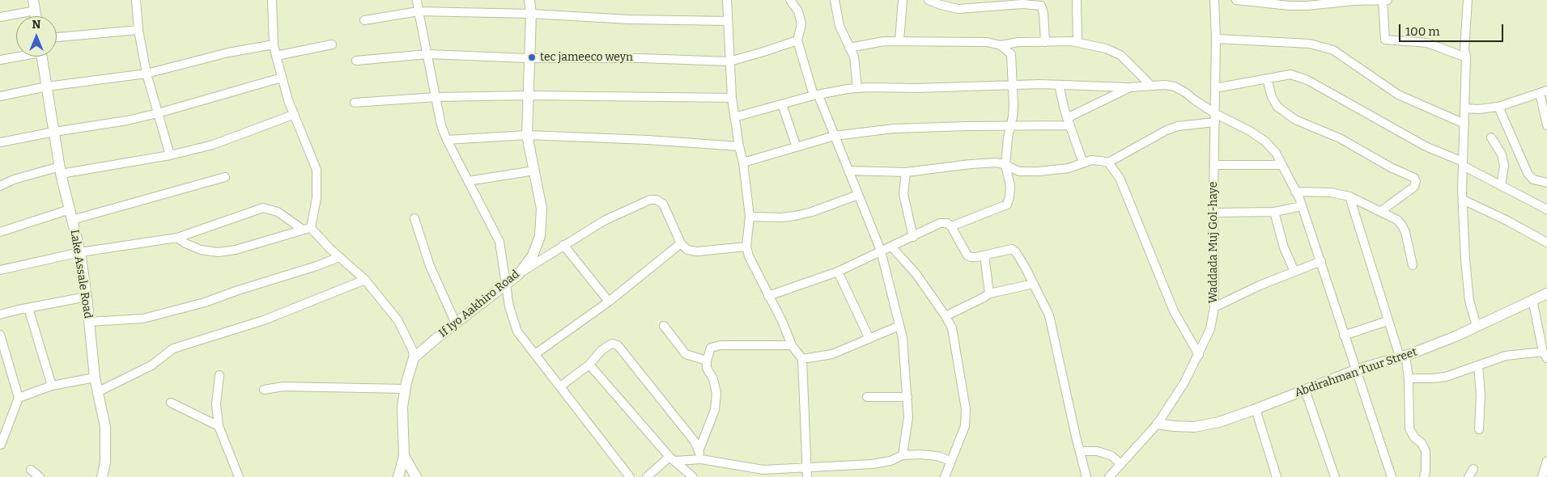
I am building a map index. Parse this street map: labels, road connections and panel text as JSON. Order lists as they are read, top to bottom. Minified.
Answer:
{"streets":{"street":["Waddada Muj Gol-haye","Lake Assale Road","If Iyo Aakhiro Road","Abdirahman Tuur Street"]},"crossings":[["Waddada Muj Gol-haye","Abdirahman Tuur Street"]],"places":["tec jameeco weyn"],"scale_bar":"100 m","north":"top"}
